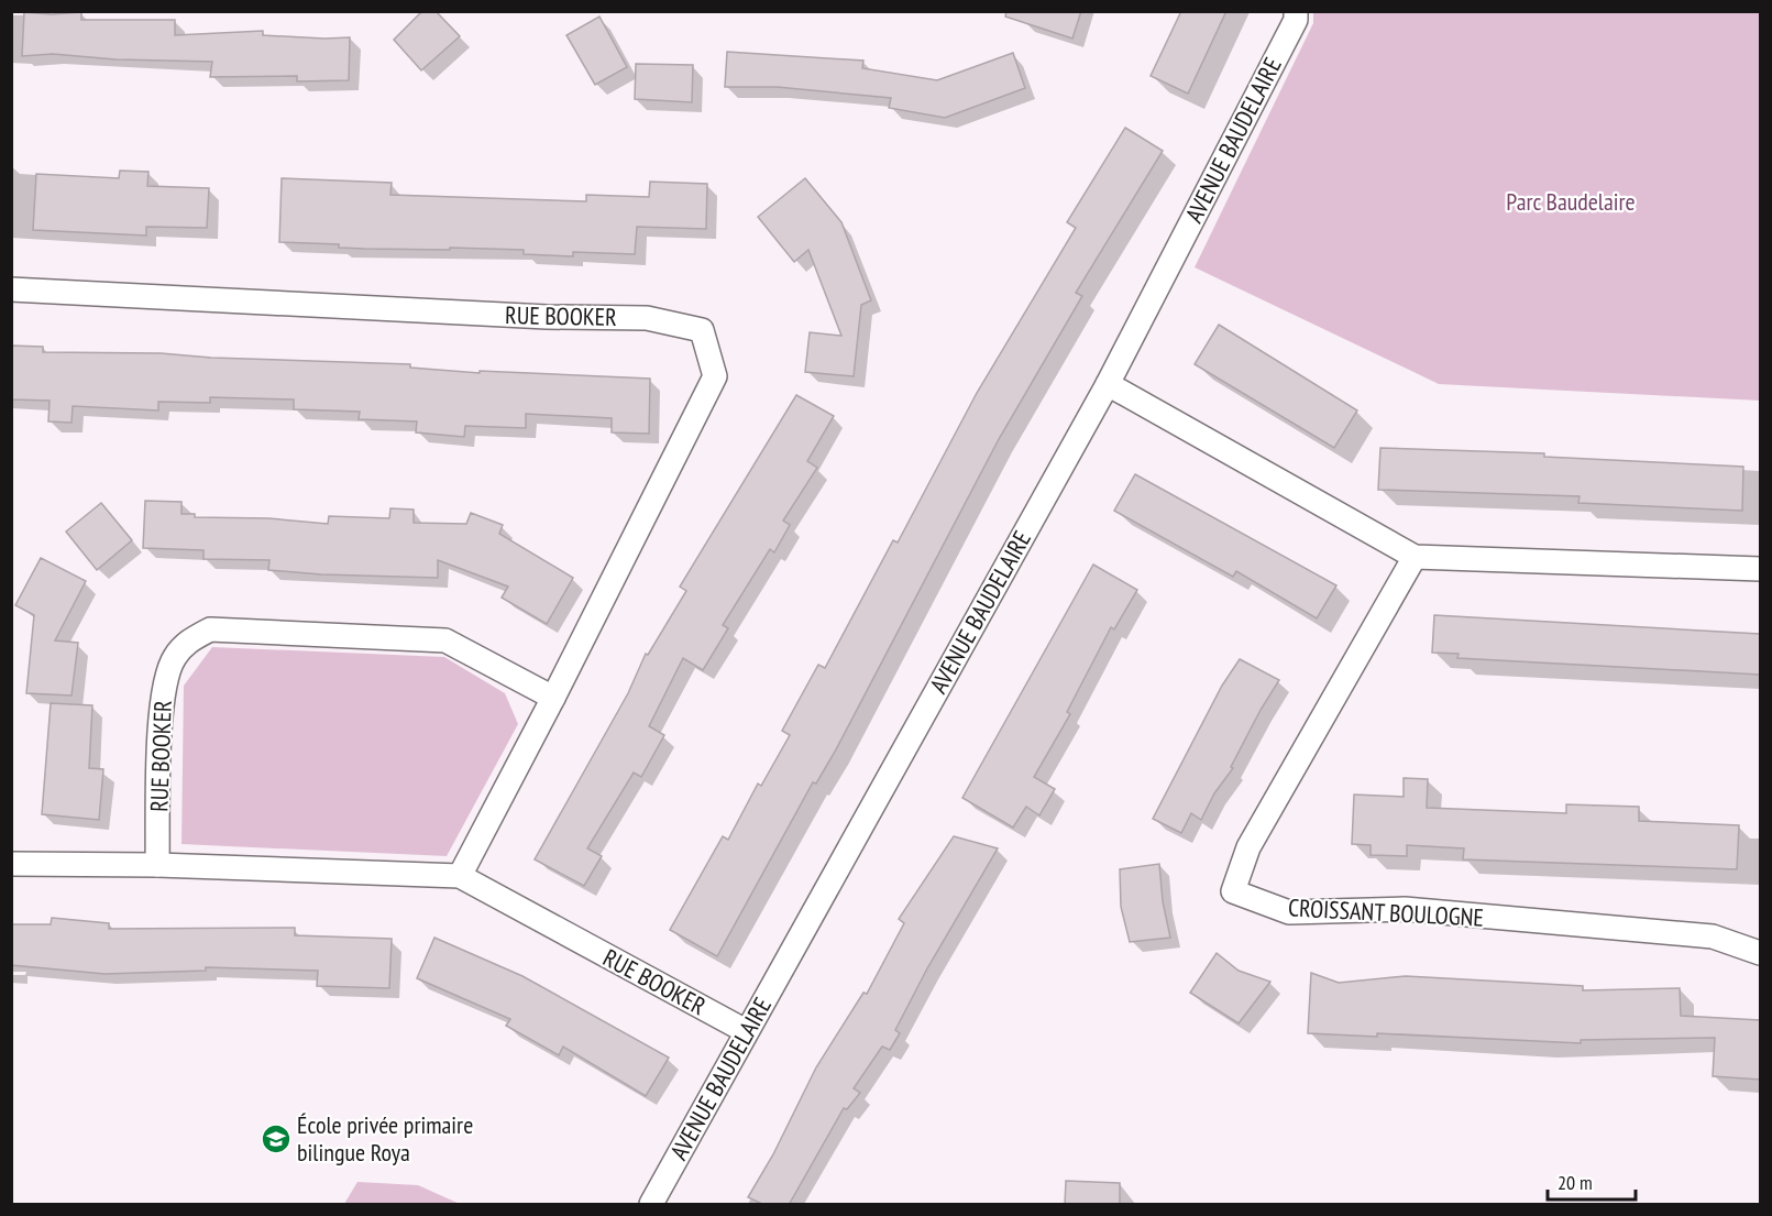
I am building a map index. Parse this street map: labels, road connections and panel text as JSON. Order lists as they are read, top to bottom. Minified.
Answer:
{"streets":{"street":["AVENUE BAUDELAIRE","RUE BOOKER","CROISSANT BOULOGNE"]},"crossings":[["AVENUE BAUDELAIRE","RUE BOOKER"]],"parks":["Parc Baudelaire"],"places":{"school or university":["École privée primaire bilingue Roya"]},"scale_bar":"20 m"}
